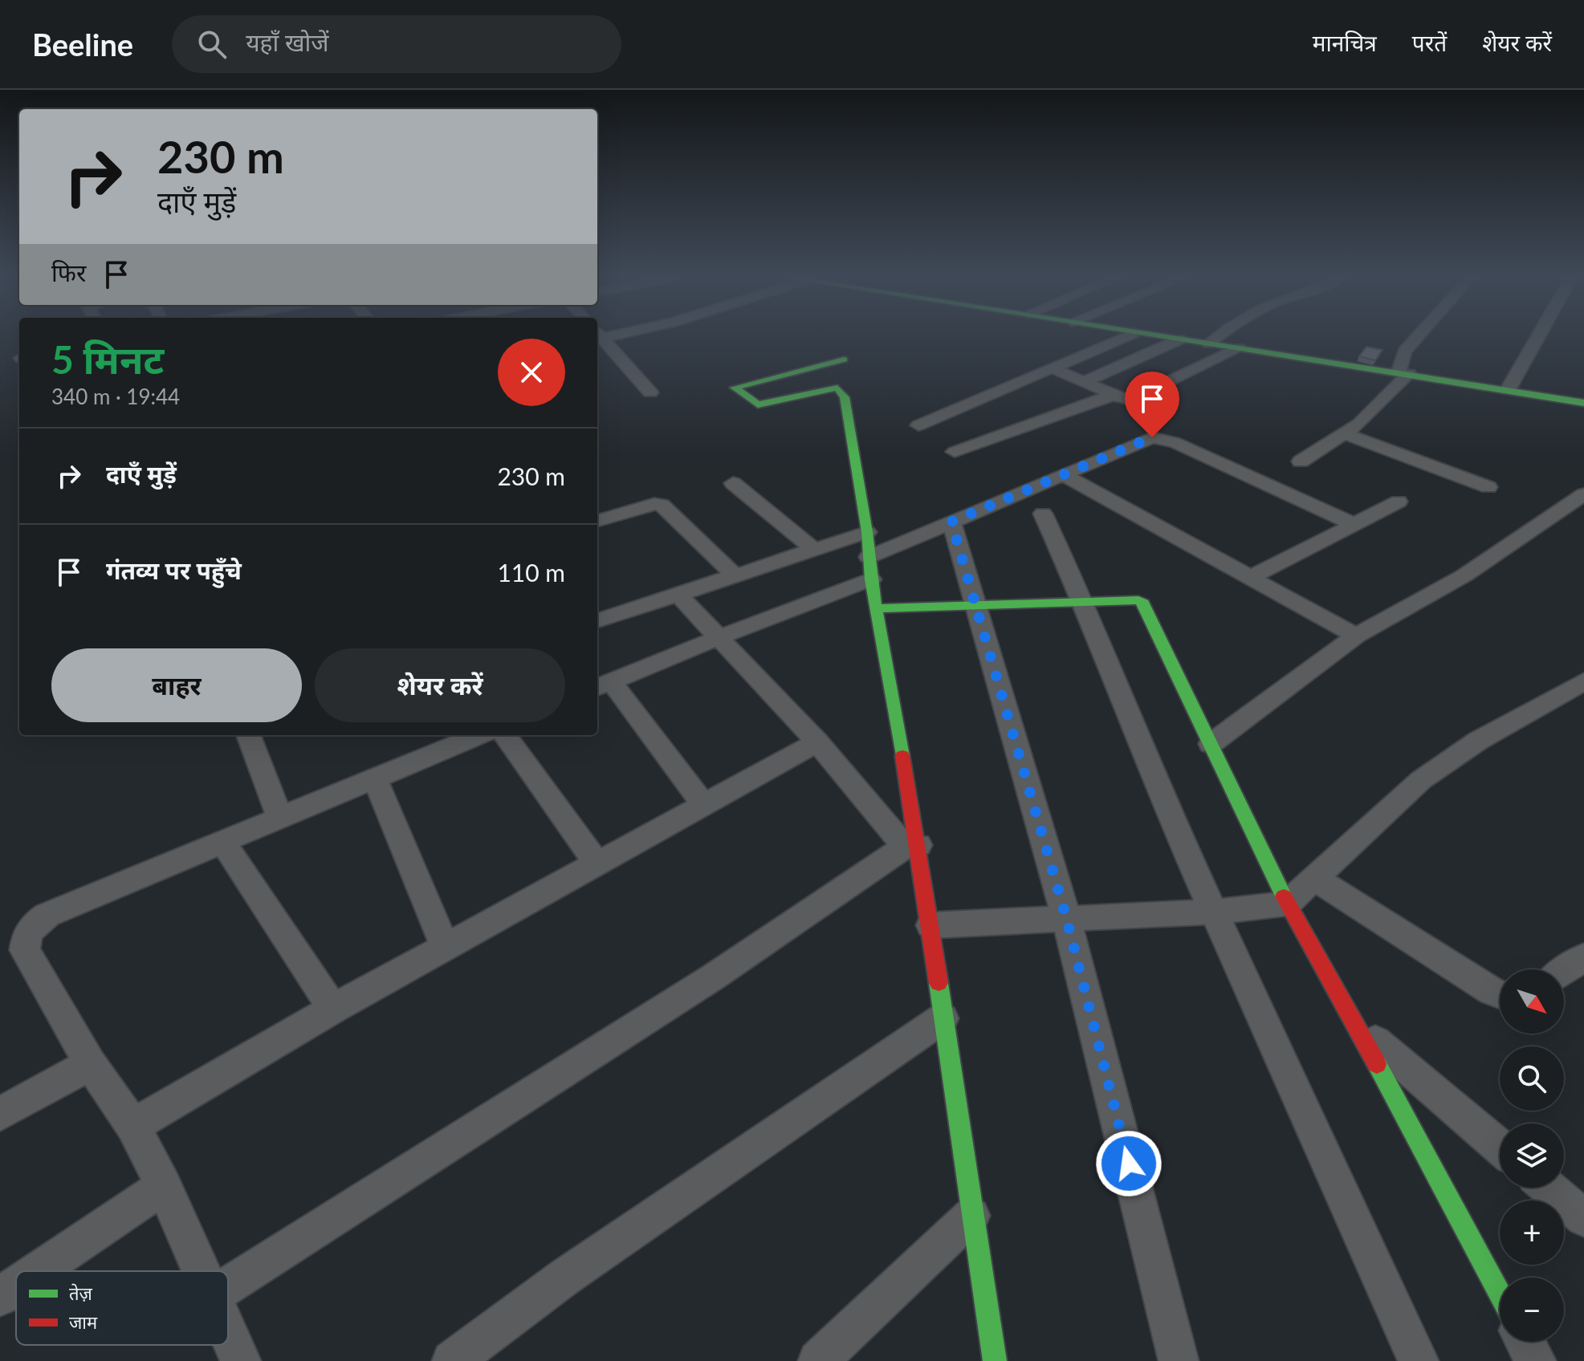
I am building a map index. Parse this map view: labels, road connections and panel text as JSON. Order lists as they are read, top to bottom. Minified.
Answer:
{"legend":["तेज़","जाम"],"north":"bottom right","page":{"header":"Beeline","search":"यहाँ खोजें","nav":["मानचित्र","परतें","शेयर करें"],"turn":["230 m","दाएँ मुड़ें"],"then":"फिर","heading":["5 मिनट","340 m · 19:44"],"list":[{"name":"दाएँ मुड़ें","value":"230 m"},{"name":"गंतव्य पर पहुँचे","value":"110 m"}],"buttons":["बाहर","शेयर करें"],"map_buttons":["+","−"]}}
